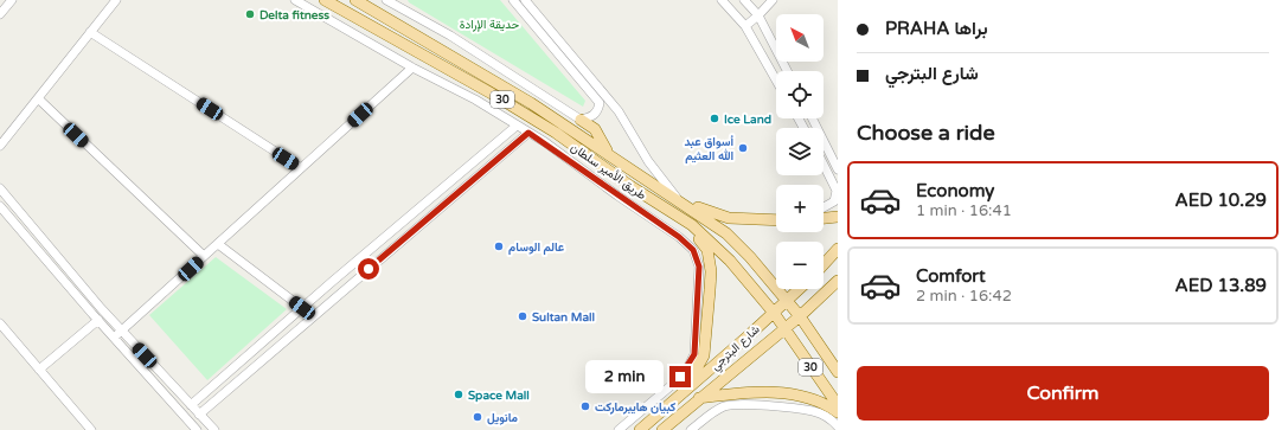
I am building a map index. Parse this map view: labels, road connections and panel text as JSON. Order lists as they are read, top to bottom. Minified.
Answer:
{"streets":{"main road":["30","طريق الأمير سلطان","شارع البترجي"]},"crossings":[["طريق الأمير سلطان","شارع البترجي"]],"parks":["حديقة الإرادة"],"places":["Delta fitness","Ice Land","أسواق عبد الله العثيم","عالم الوسام","Sultan Mall","Space Mall","كبيان هايبرماركت","مانويل"],"north":"top left","page":{"banner":["PRAHA براها","شارع البترجي"],"map_buttons":["+","−"],"heading":"Choose a ride","list":[{"name":"Economy","note":"1 min · 16:41","value":"AED 10.29"},{"name":"Comfort","note":"2 min · 16:42","value":"AED 13.89"}],"buttons":"Confirm","bubble":"2 min"}}
